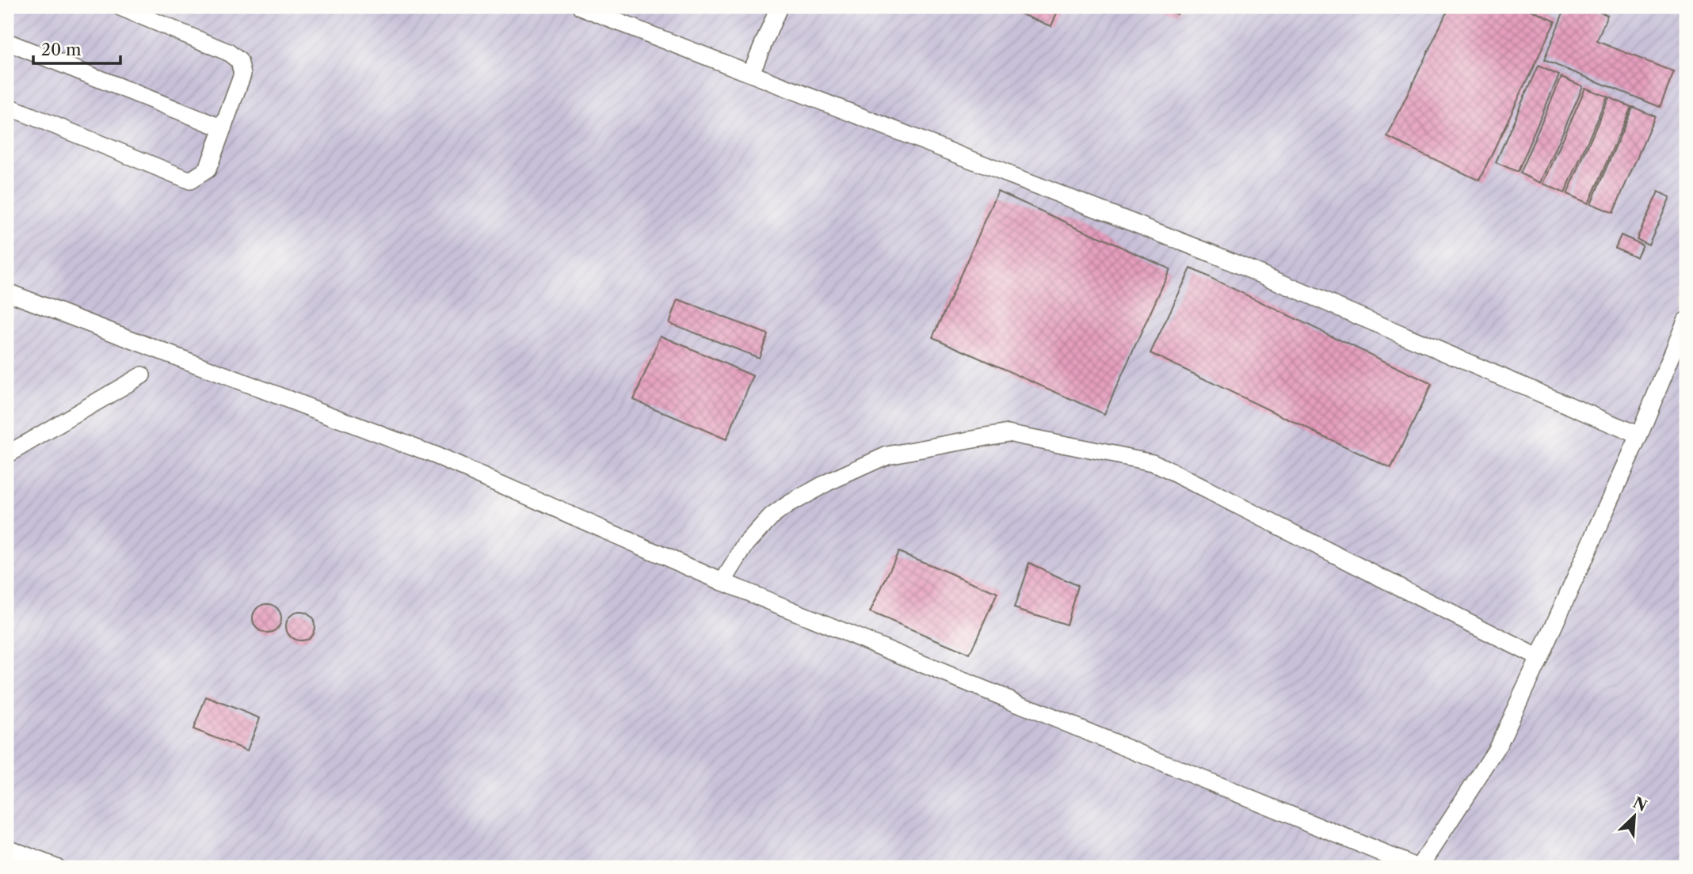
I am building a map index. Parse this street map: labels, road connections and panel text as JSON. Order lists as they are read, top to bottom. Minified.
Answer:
{"scale_bar":"20 m","north":"top right"}
